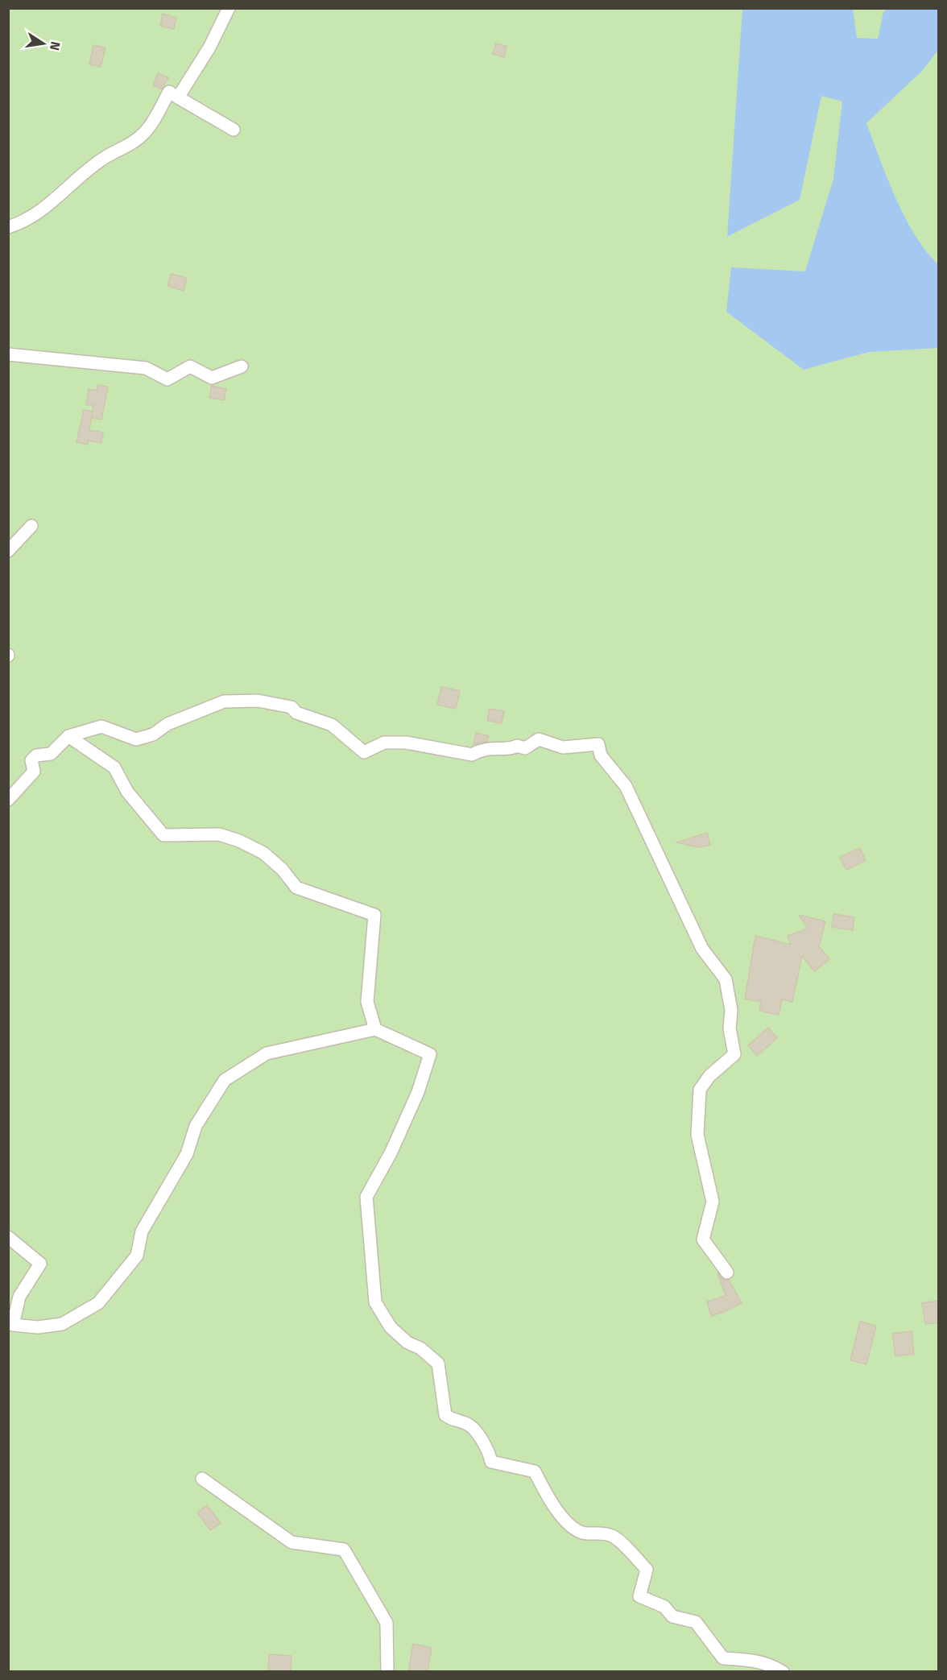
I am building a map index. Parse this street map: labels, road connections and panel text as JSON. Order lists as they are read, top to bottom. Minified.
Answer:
{"north":"right"}
